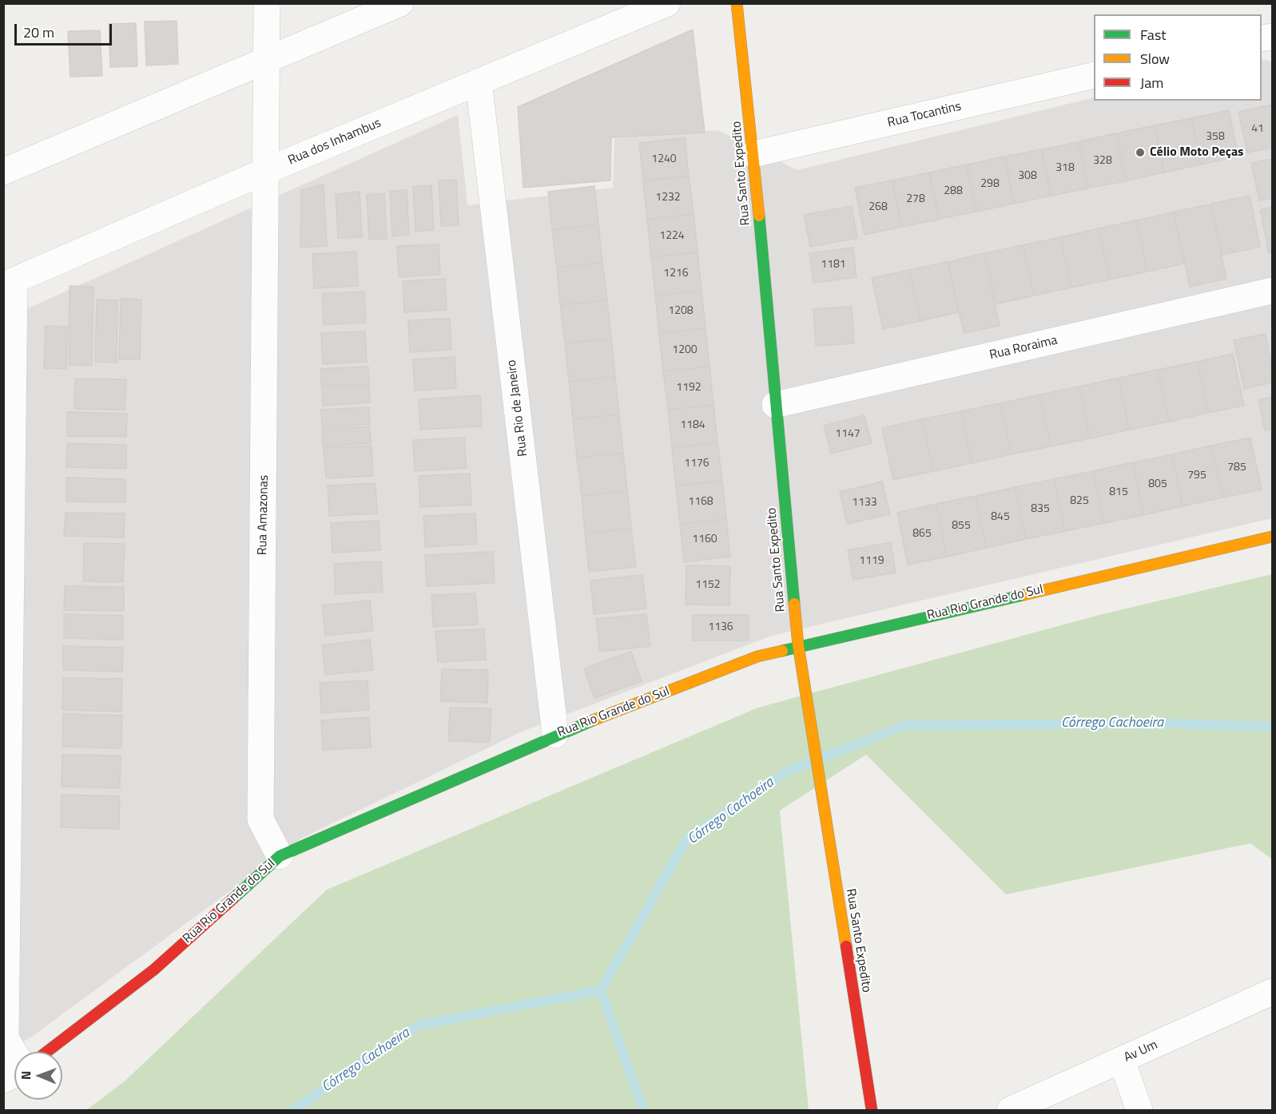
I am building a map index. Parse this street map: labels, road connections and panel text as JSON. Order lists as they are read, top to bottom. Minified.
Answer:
{"streets":{"street":["Rua Tocantins","Rua dos Inhambus","Rua Santo Expedito","Rua Roraima","Rua Rio de Janeiro","Rua Amazonas","Rua Rio Grande do Sul","Av Um"]},"crossings":[["Rua Tocantins","Rua Santo Expedito"],["Rua dos Inhambus","Rua Rio de Janeiro"],["Rua dos Inhambus","Rua Amazonas"],["Rua Santo Expedito","Rua Roraima"],["Rua Santo Expedito","Rua Rio Grande do Sul"],["Rua Rio de Janeiro","Rua Rio Grande do Sul"],["Rua Amazonas","Rua Rio Grande do Sul"]],"water":["Córrego Cachoeira"],"places":["Célio Moto Peças"],"house_numbers":["41","358","1240","328","318","308","298","288","1232","278","268","1224","1181","1216","1208","1200","1192","1184","1147","1176","785","795","805","815","825","1168","1133","835","845","855","865","1160","1119","1152","1136"],"legend":["Fast","Slow","Jam"],"scale_bar":"20 m","north":"left"}
